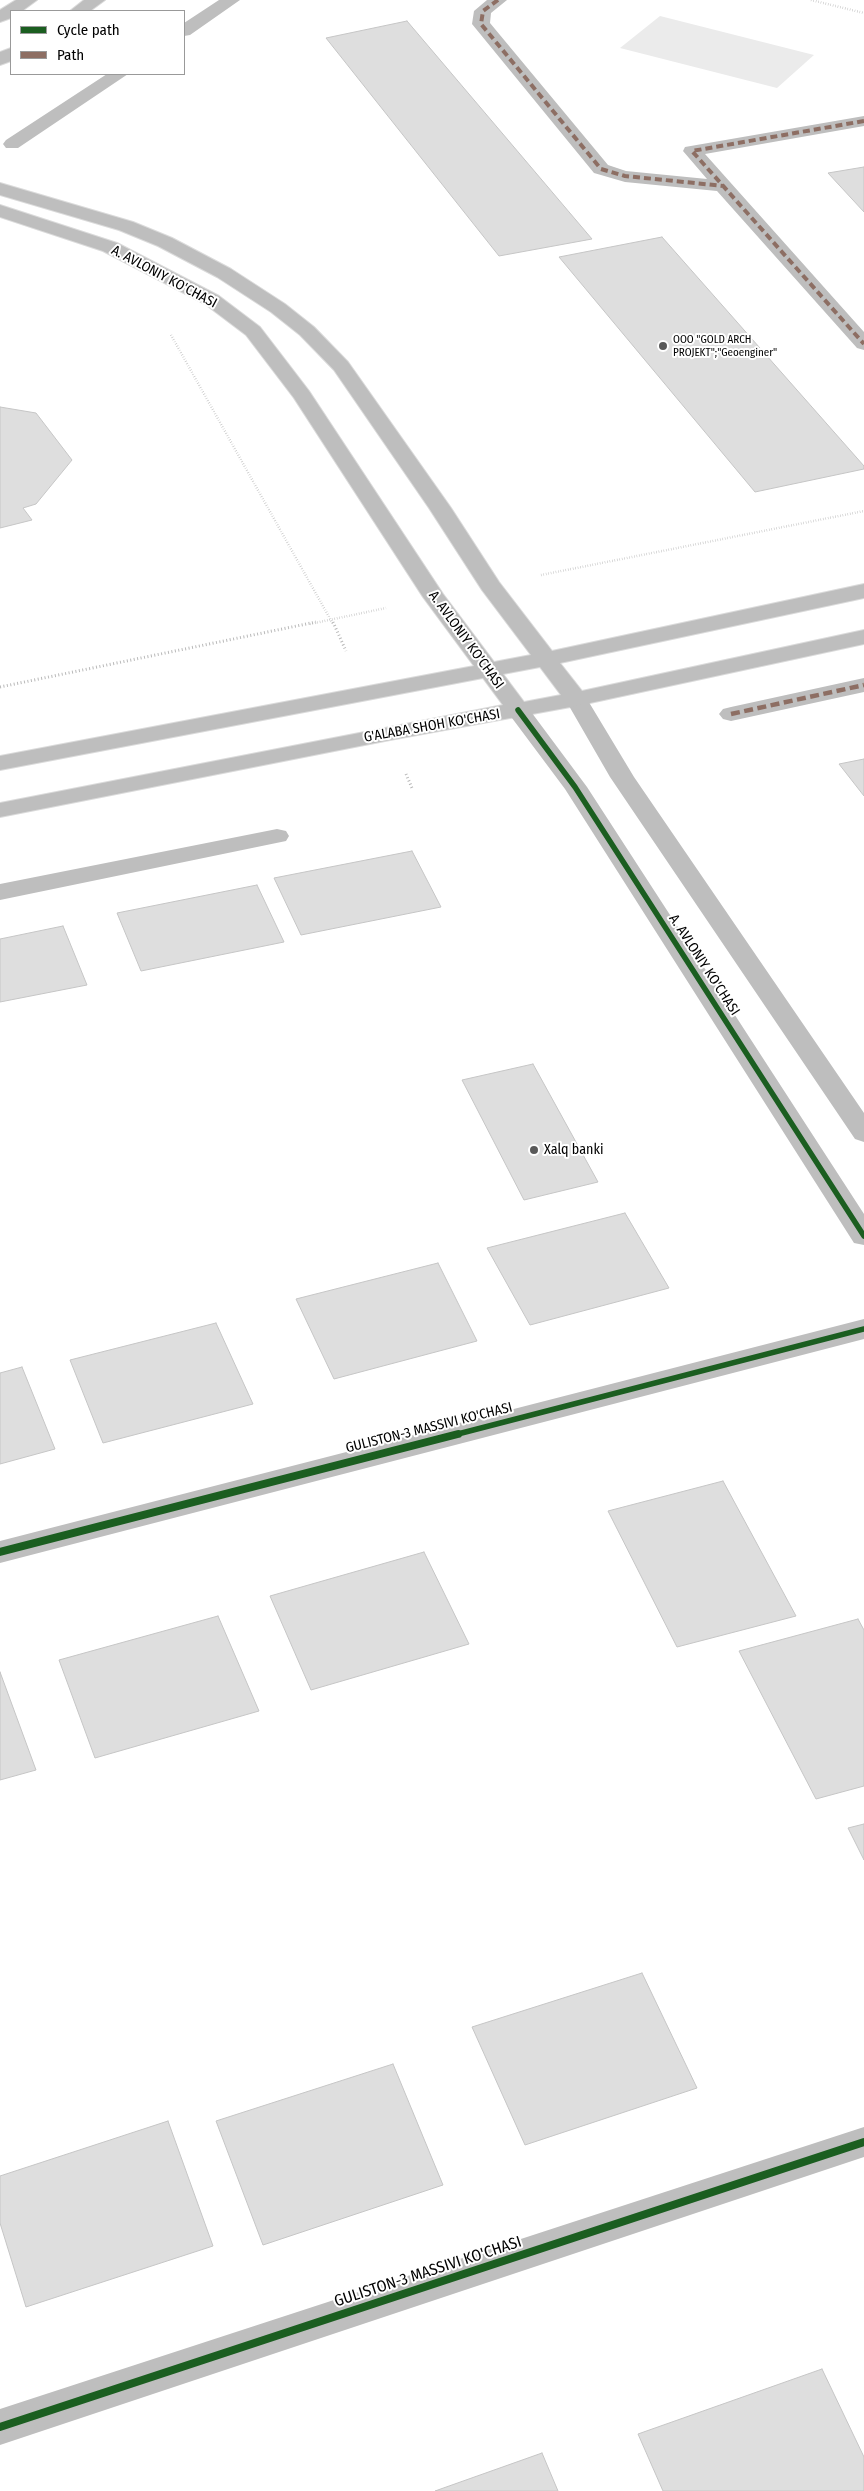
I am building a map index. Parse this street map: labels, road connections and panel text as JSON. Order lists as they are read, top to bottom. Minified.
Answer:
{"streets":{"main road":["A. AVLONIY KO'CHASI","G'ALABA SHOH KO'CHASI","GULISTON-3 MASSIVI KO'CHASI"]},"crossings":[["A. AVLONIY KO'CHASI","G'ALABA SHOH KO'CHASI"]],"places":["ООО \"GOLD ARCH PROJEKT\";\"Geoenginer\"","Xalq banki"],"legend":["Cycle path","Path"]}
